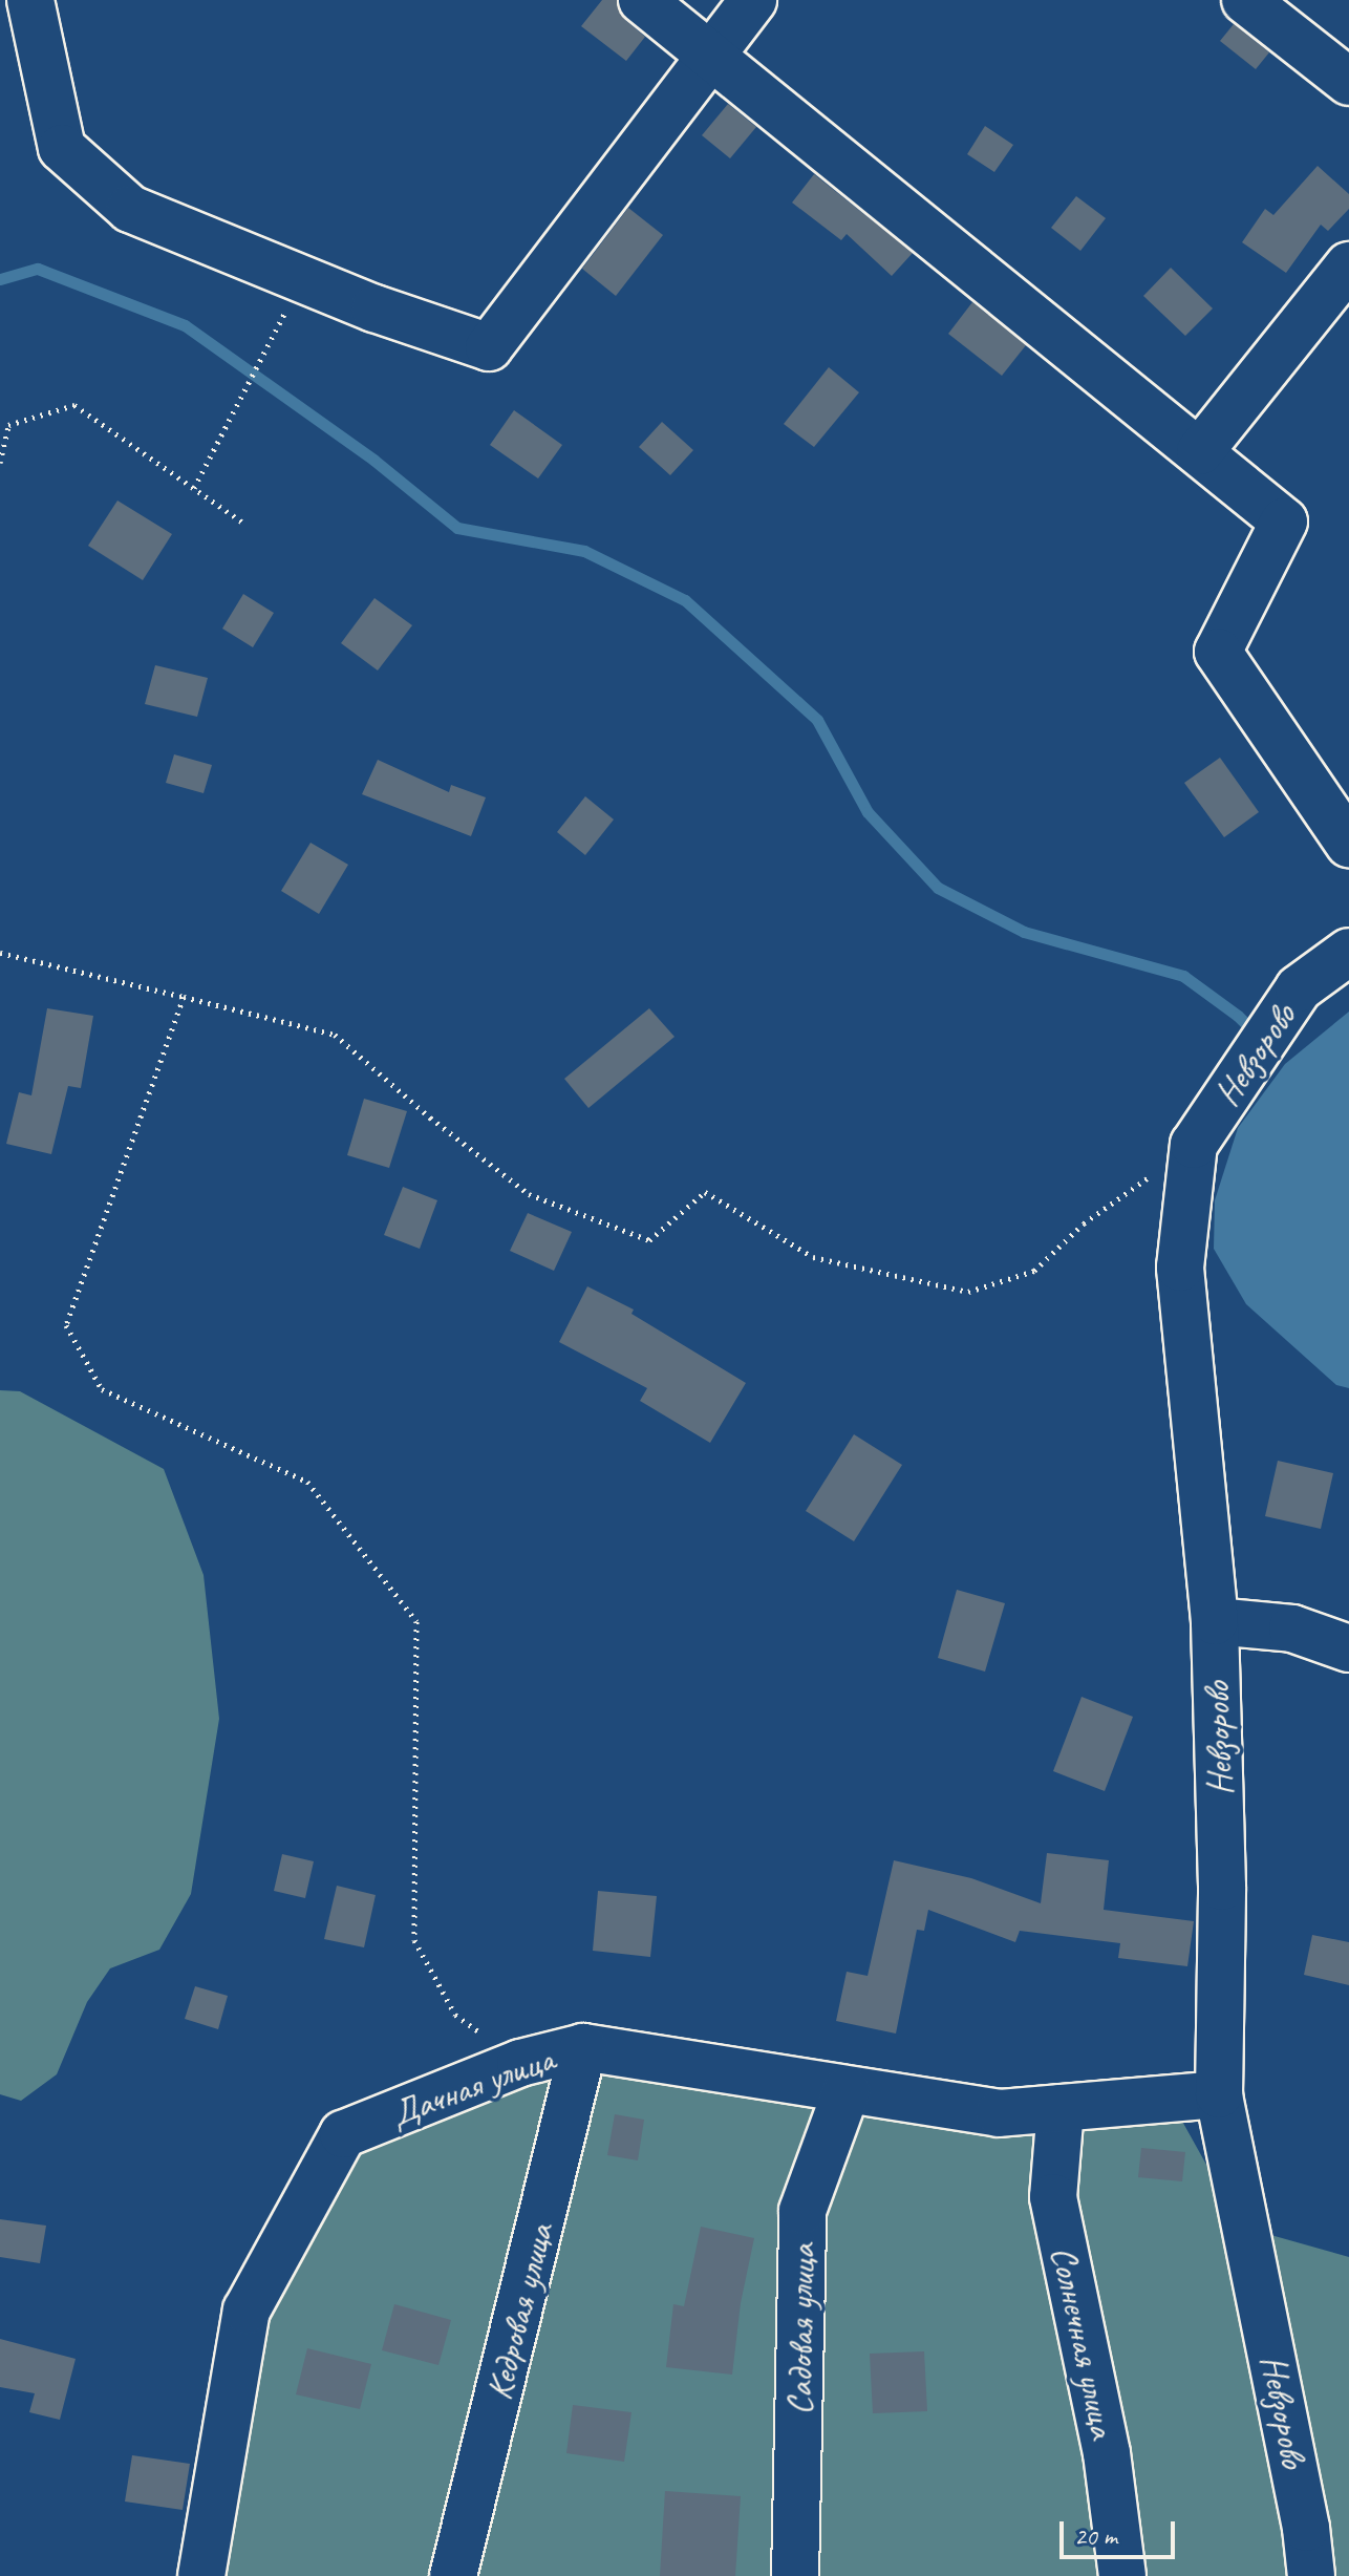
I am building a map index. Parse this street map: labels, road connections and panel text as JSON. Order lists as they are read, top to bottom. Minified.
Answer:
{"streets":{"street":["Невзорово","Дачная улица","Кедровая улица","Садовая улица","Солнечная улица"]},"crossings":[["Невзорово","Дачная улица"],["Дачная улица","Кедровая улица"],["Дачная улица","Садовая улица"],["Дачная улица","Солнечная улица"]],"scale_bar":"20 m"}
